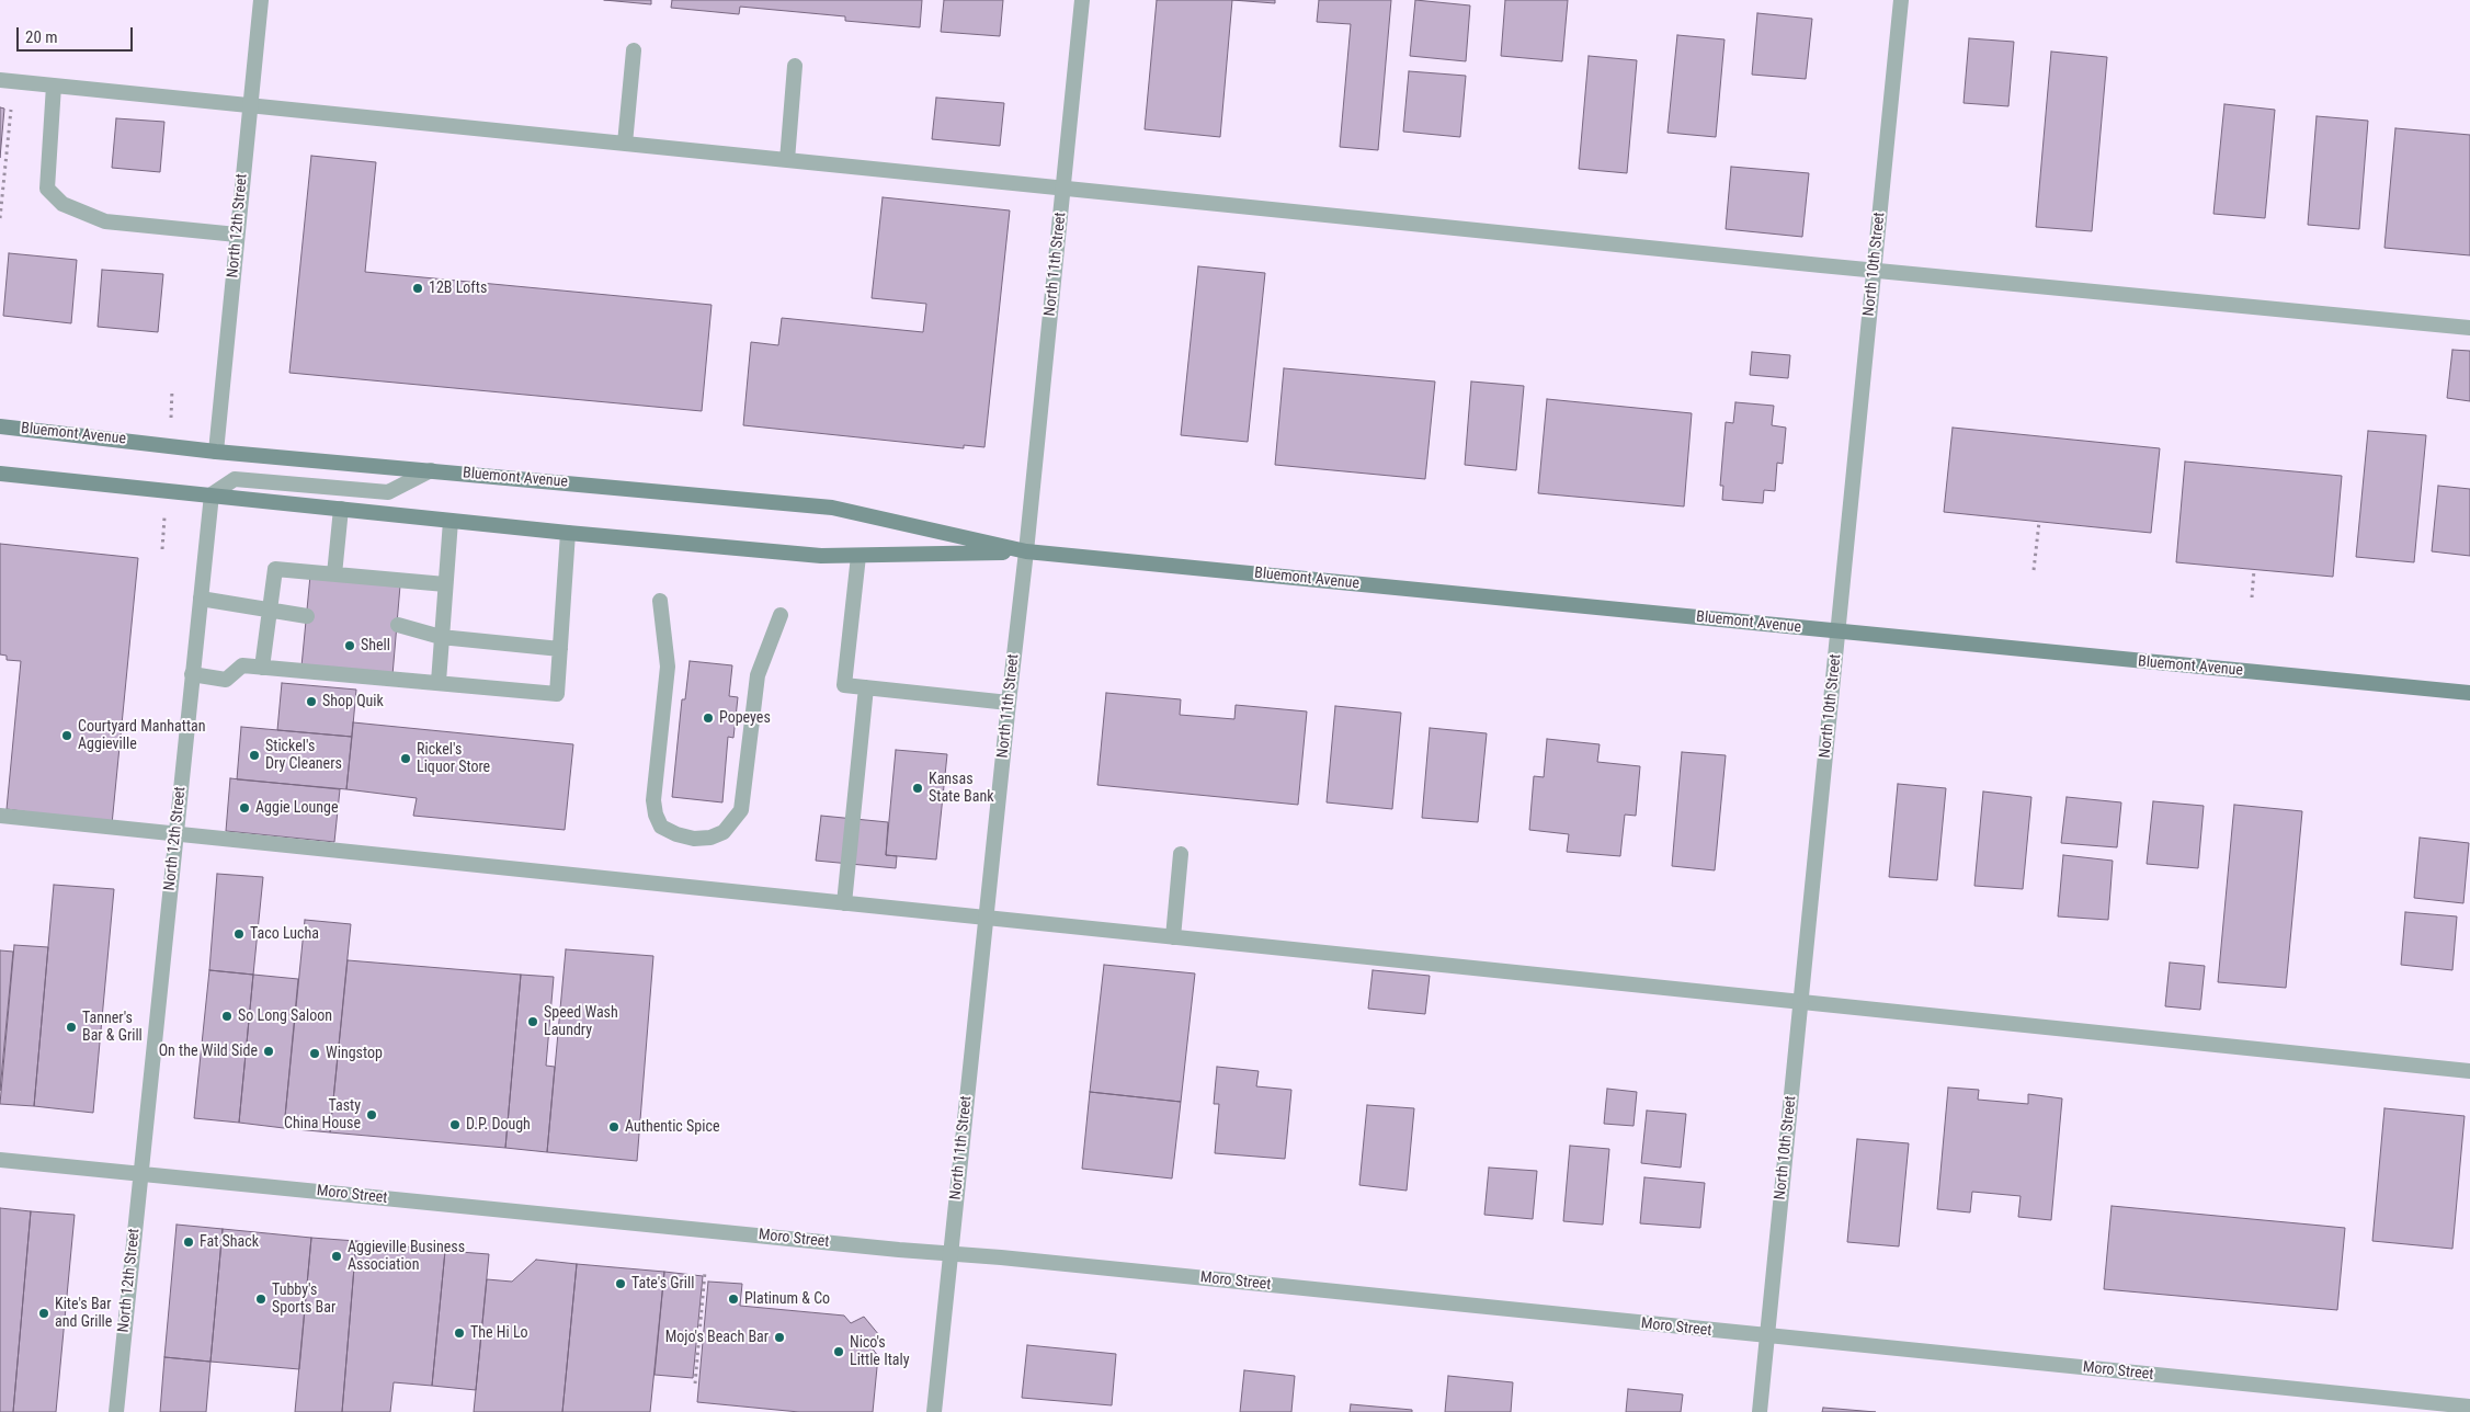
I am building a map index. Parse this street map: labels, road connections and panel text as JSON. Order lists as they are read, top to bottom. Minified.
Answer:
{"streets":{"main road":["Bluemont Avenue"],"street":["North 12th Street","North 11th Street","North 10th Street","Moro Street"]},"crossings":[["North 12th Street","Bluemont Avenue"],["North 12th Street","Moro Street"],["North 11th Street","Bluemont Avenue"],["North 11th Street","Moro Street"],["North 10th Street","Bluemont Avenue"],["North 10th Street","Moro Street"]],"places":["12B Lofts","Shell","Shop Quik","Popeyes","Courtyard Manhattan Aggieville","Stickel's Dry Cleaners","Rickel's Liquor Store","Kansas State Bank","Aggie Lounge","Taco Lucha","So Long Saloon","Speed Wash Laundry","Tanner's Bar & Grill","On the Wild Side","Wingstop","Tasty China House","D.P. Dough","Authentic Spice","Fat Shack","Aggieville Business Association","Tate's Grill","Tubby's Sports Bar","Platinum & Co","Kite's Bar and Grille","The Hi Lo","Mojo's Beach Bar","Nico's Little Italy"],"scale_bar":"20 m"}
